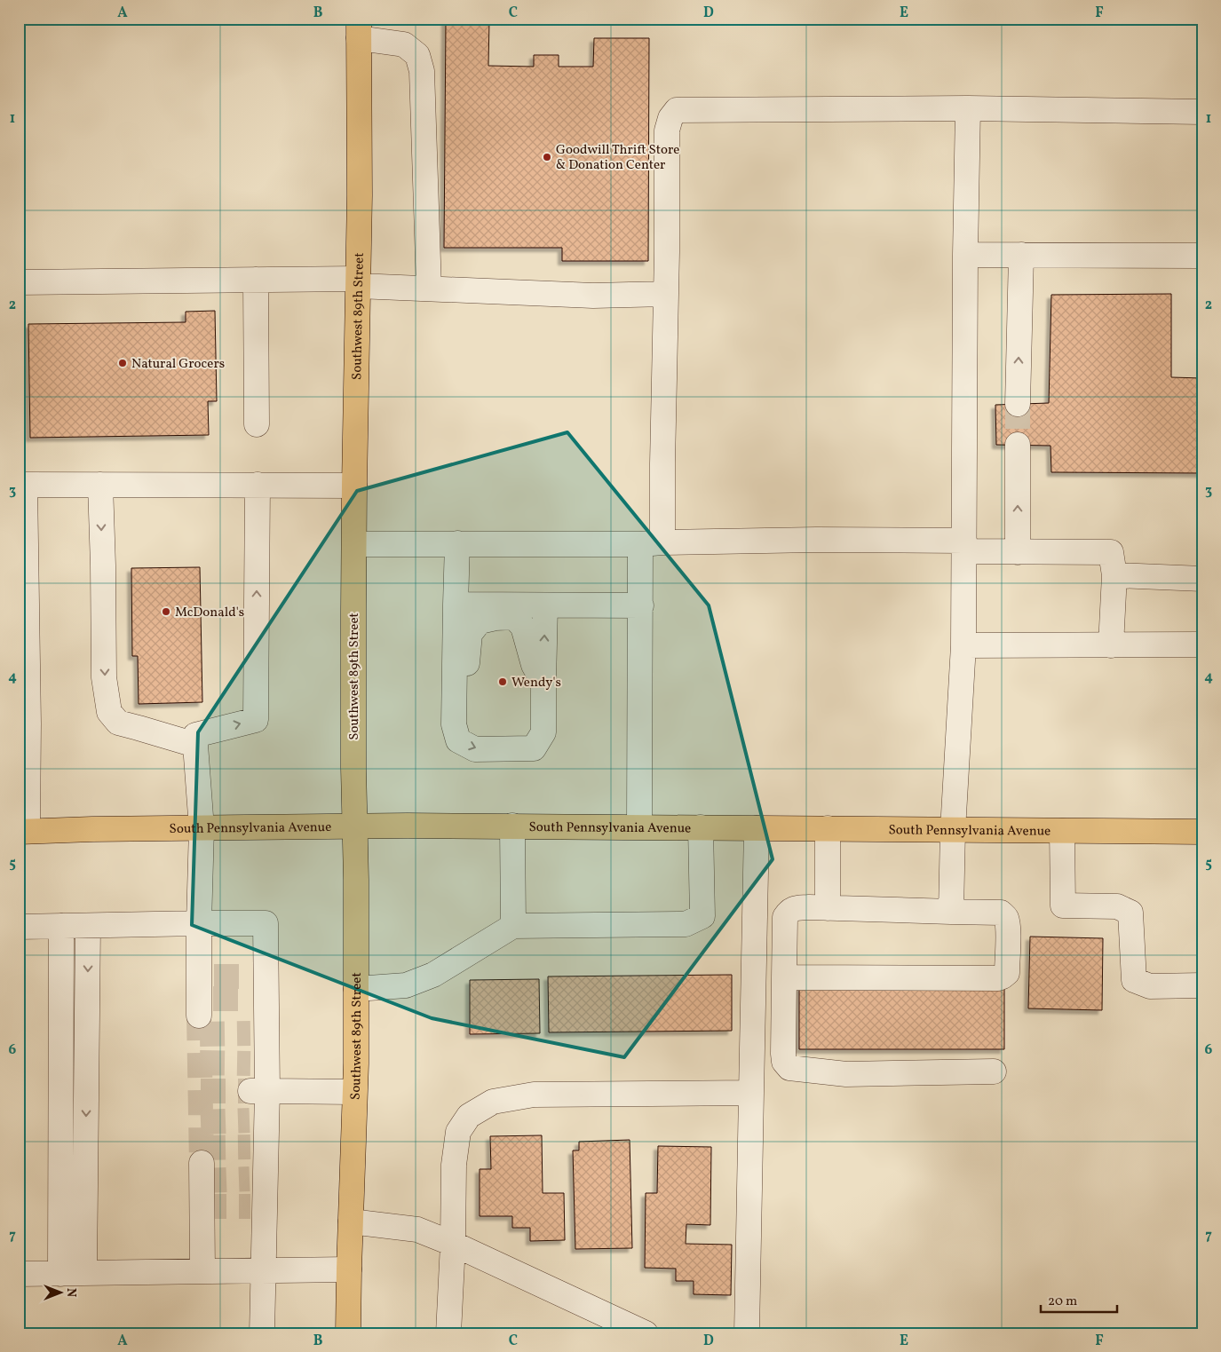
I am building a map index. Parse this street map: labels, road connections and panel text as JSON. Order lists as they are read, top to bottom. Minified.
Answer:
{"streets":{"main road":["Southwest 89th Street","South Pennsylvania Avenue"]},"crossings":[["Southwest 89th Street","South Pennsylvania Avenue"]],"places":["Goodwill Thrift Store & Donation Center","Natural Grocers","McDonald's","Wendy's"],"scale_bar":"20 m","north":"right","grid":{"columns":["A","B","C","D","E","F"],"rows":["1","2","3","4","5","6","7"]}}
